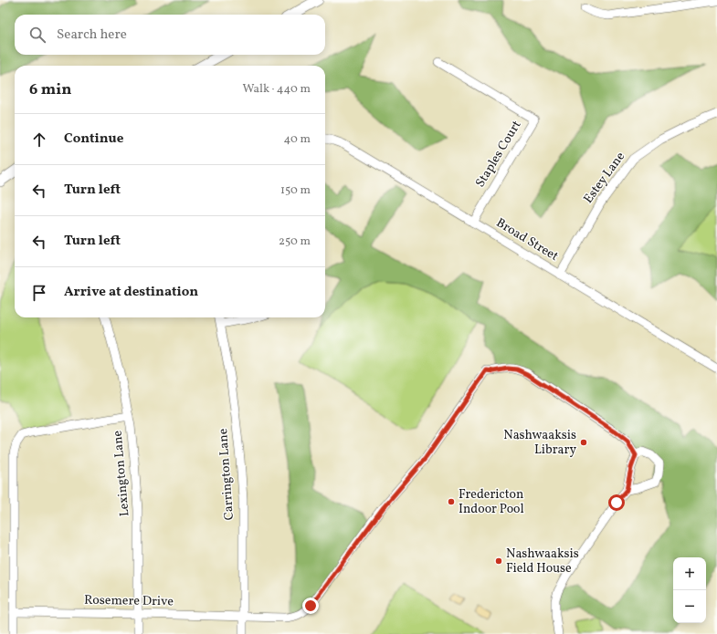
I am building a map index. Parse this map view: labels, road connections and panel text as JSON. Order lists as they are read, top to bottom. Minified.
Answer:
{"streets":{"street":["Staples Court","Estey Lane","Broad Street","Lexington Lane","Carrington Lane","Rosemere Drive"]},"crossings":[["Staples Court","Broad Street"],["Estey Lane","Broad Street"],["Lexington Lane","Rosemere Drive"],["Carrington Lane","Rosemere Drive"]],"places":["Nashwaaksis Library","Fredericton Indoor Pool","Nashwaaksis Field House"],"page":{"search":"Search here","heading":["6 min","Walk · 440 m"],"list":[["Continue","40 m"],["Turn left","150 m"],["Turn left","250 m"],"Arrive at destination"],"map_buttons":["+","−"]}}
